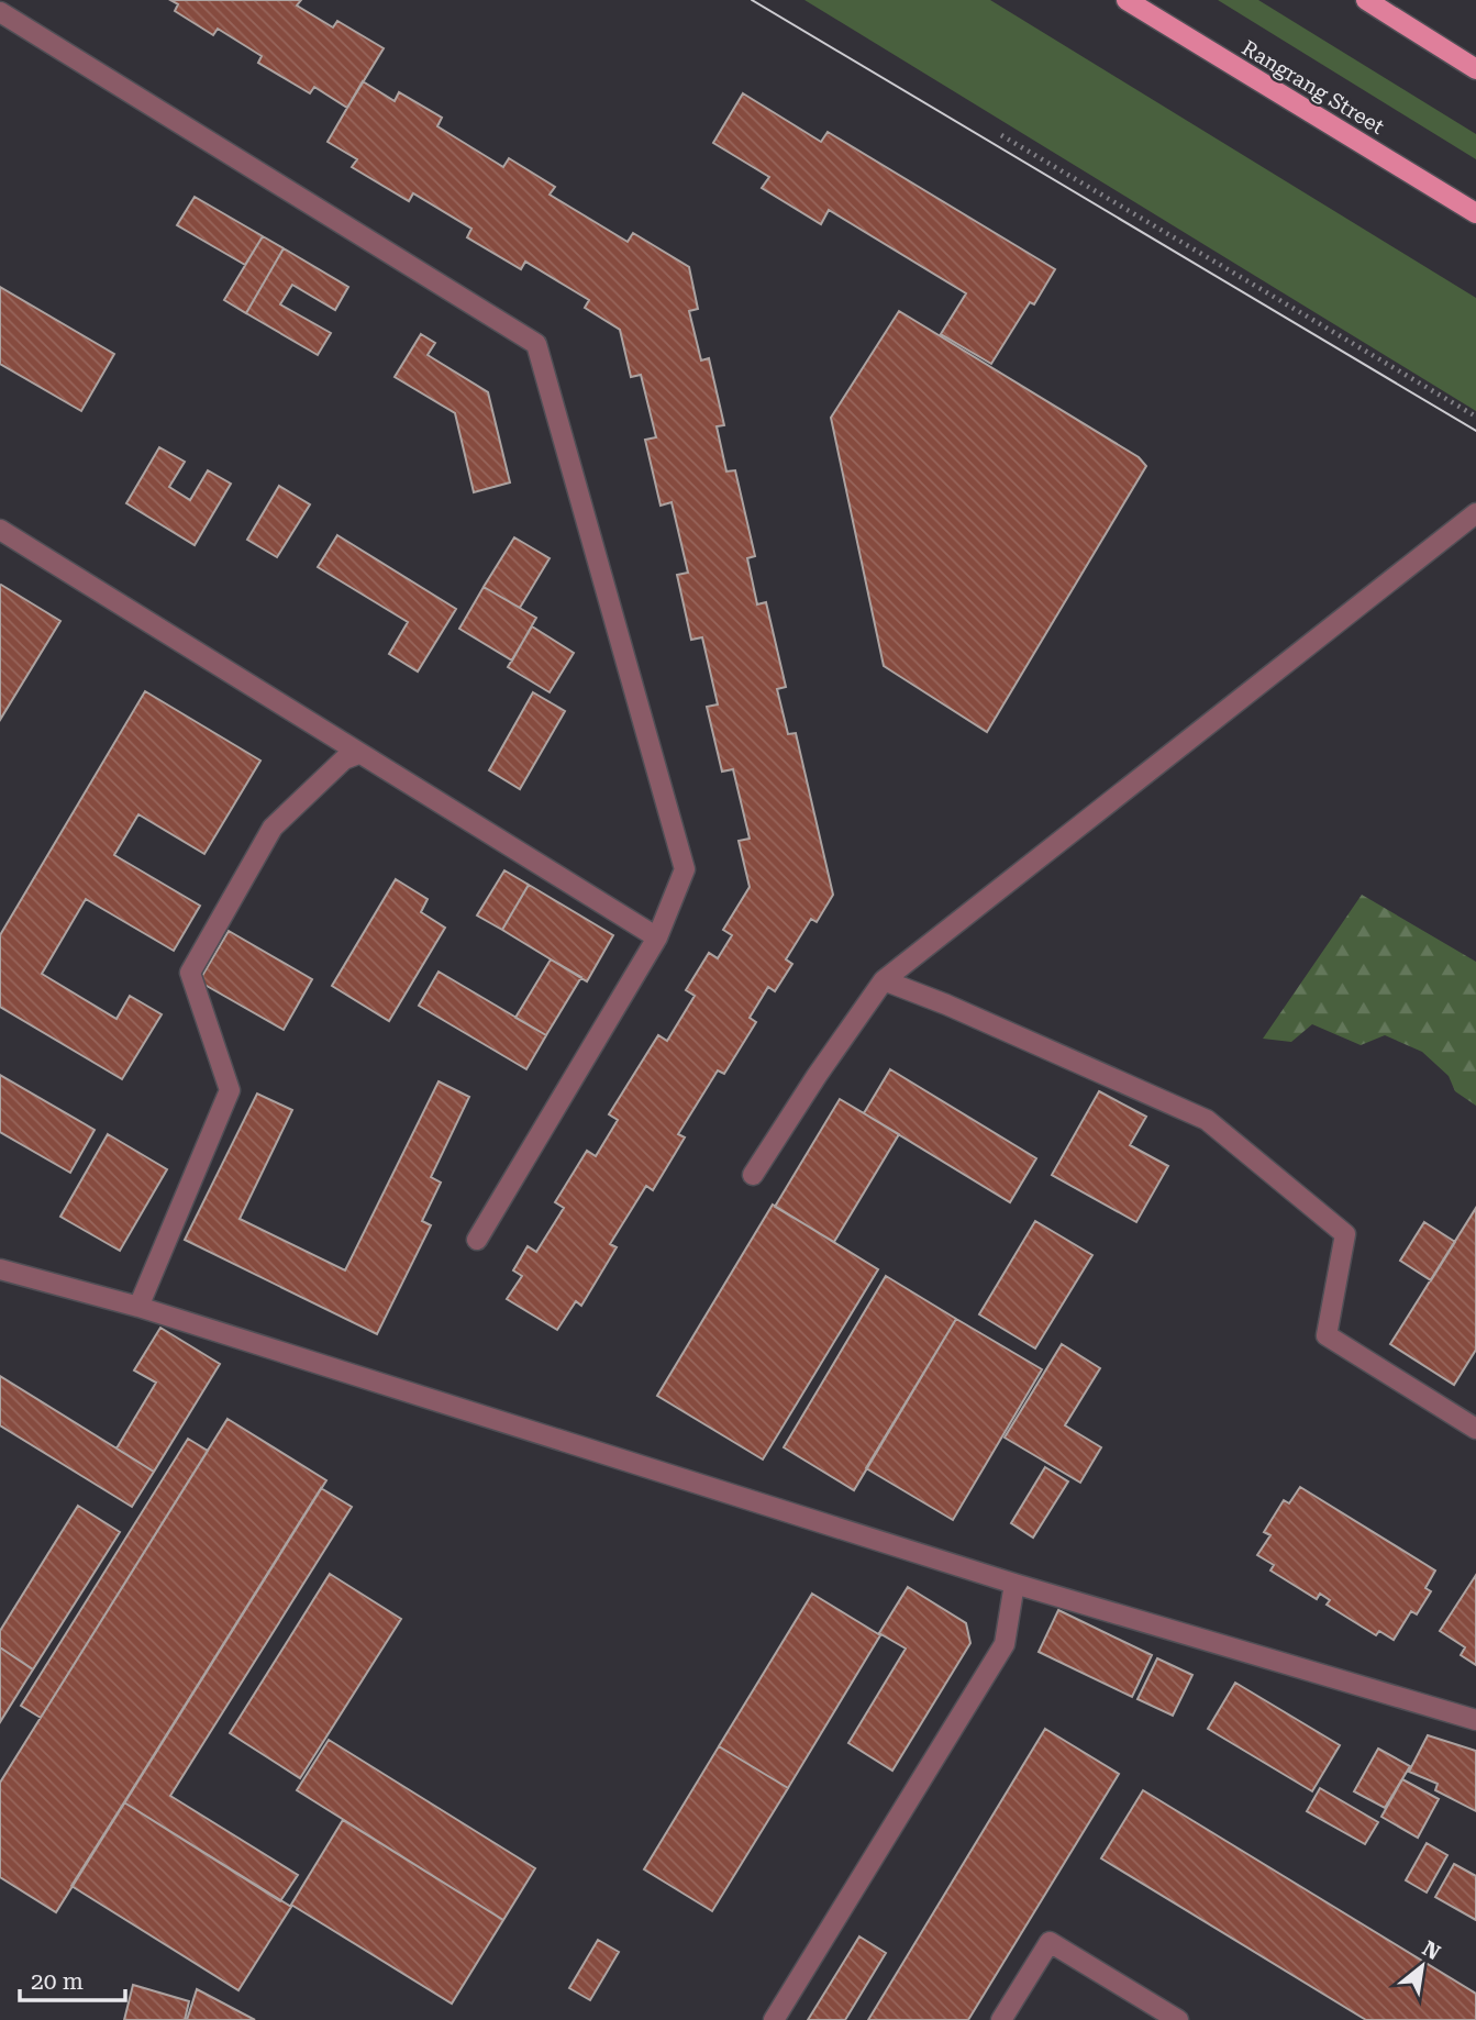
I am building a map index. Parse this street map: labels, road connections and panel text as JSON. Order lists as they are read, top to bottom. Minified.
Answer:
{"streets":{"main road":["Rangrang Street"]},"scale_bar":"20 m","north":"top right"}
